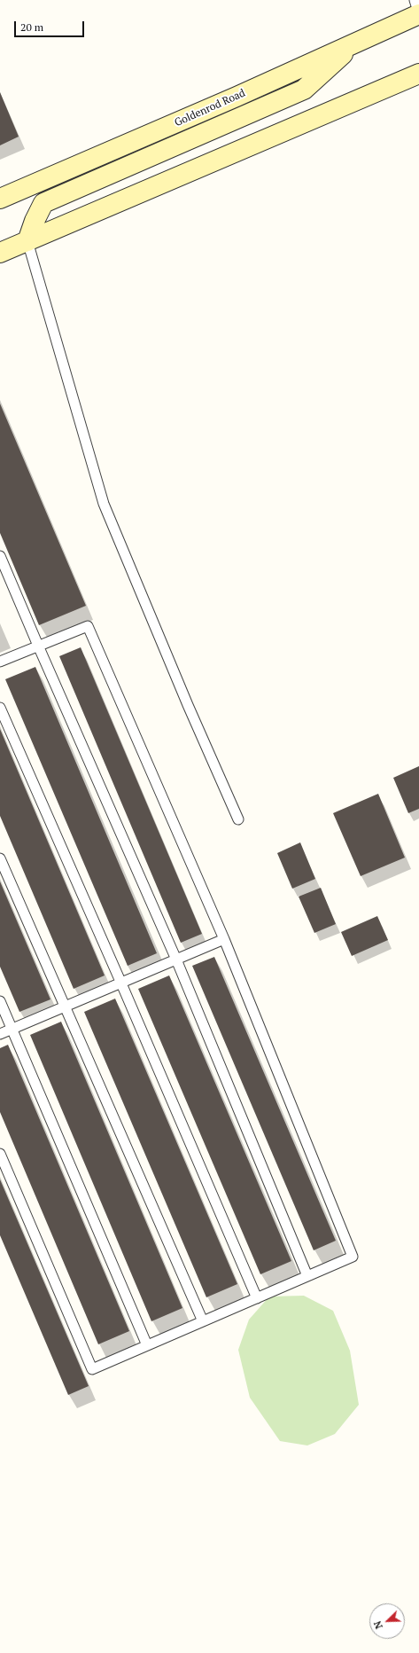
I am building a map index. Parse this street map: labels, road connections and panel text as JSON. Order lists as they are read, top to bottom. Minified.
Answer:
{"streets":{"main road":["Goldenrod Road"]},"scale_bar":"20 m","north":"bottom left"}
